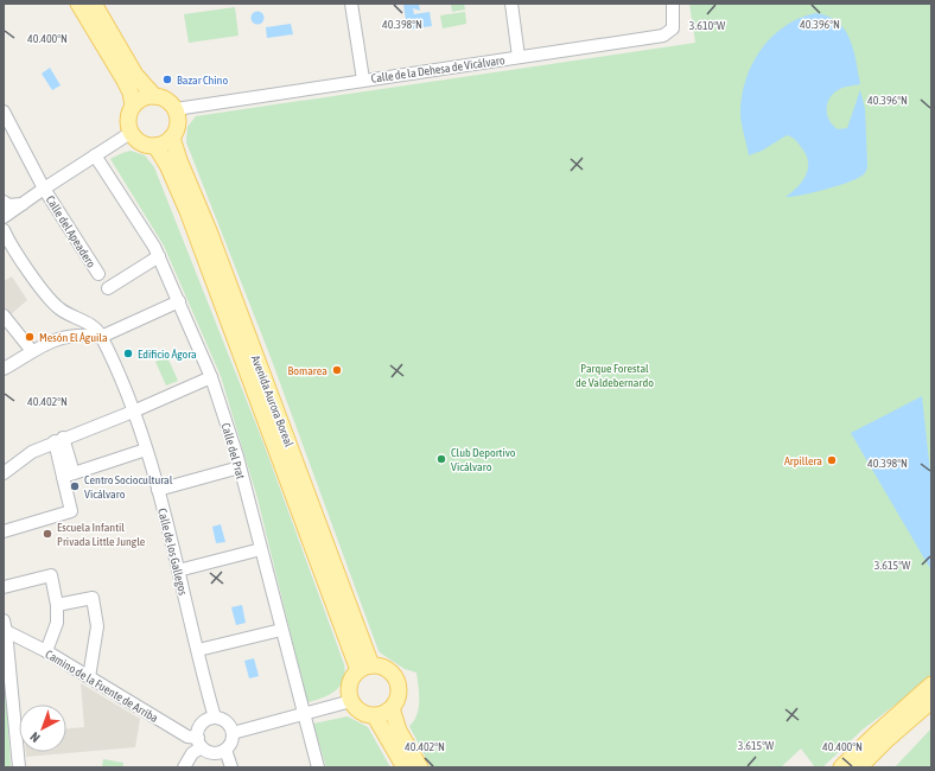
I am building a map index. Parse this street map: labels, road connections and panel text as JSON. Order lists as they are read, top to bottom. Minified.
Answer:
{"streets":{"main road":["Avenida Aurora Boreal"],"street":["Calle de la Dehesa de Vicálvaro","Calle del Apeadero","Calle del Prat","Calle de los Gallegos","Camino de la Fuente de Arriba"]},"crossings":[["Calle de la Dehesa de Vicálvaro","Avenida Aurora Boreal"],["Calle de los Gallegos","Camino de la Fuente de Arriba"]],"parks":["Parque Forestal de Valdebernardo"],"places":["Bazar Chino","Mesón El Águila","Edificio Ágora","Bomarea","Club Deportivo Vicálvaro","Arpillera","Centro Sociocultural Vicálvaro","Escuela Infantil Privada Little Jungle"],"north":"bottom left","coordinates":["40.396°N","40.398°N","3.610°W","40.400°N","40.402°N","3.615°W"]}
